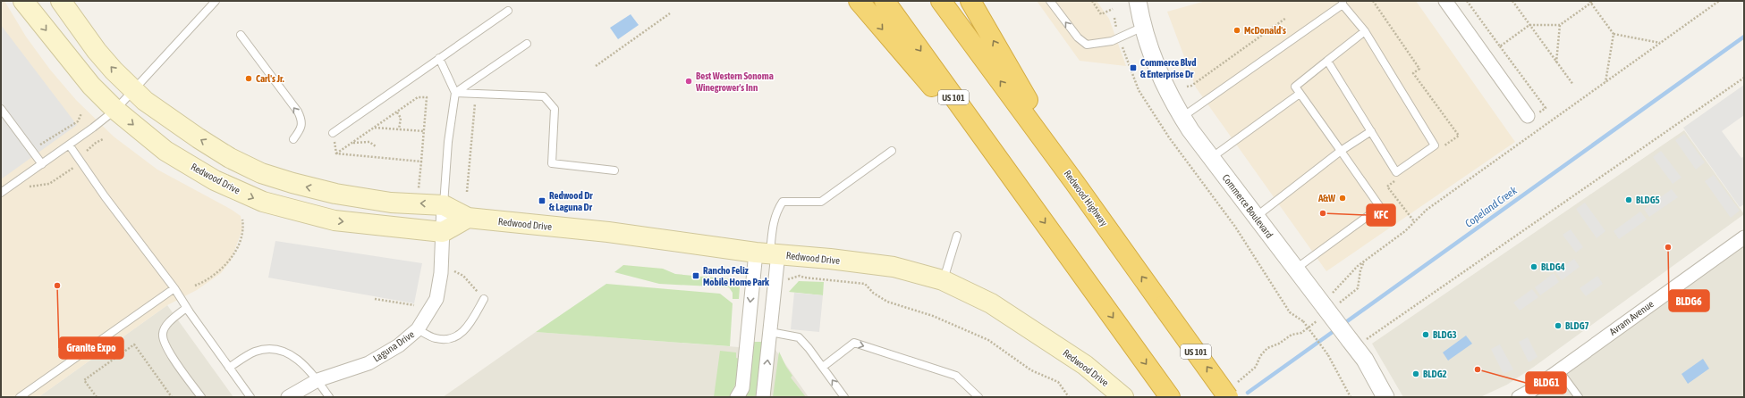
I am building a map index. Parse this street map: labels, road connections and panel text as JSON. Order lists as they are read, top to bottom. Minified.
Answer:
{"streets":{"highway":["US 101","Redwood Highway"],"main road":["Redwood Drive"],"street":["Commerce Boulevard","Avram Avenue","Laguna Drive"]},"crossings":[["Redwood Drive","Laguna Drive"]],"water":["Copeland Creek"],"places":{"other":["McDonald's","Carl's Jr.","Best Western Sonoma Winegrower's Inn","A&W","BLDG5","KFC","BLDG6","BLDG4","Granite Expo","BLDG7","BLDG3","BLDG1","BLDG2"],"transit":["Commerce Blvd & Enterprise Dr","Redwood Dr & Laguna Dr","Rancho Feliz Mobile Home Park"]}}
